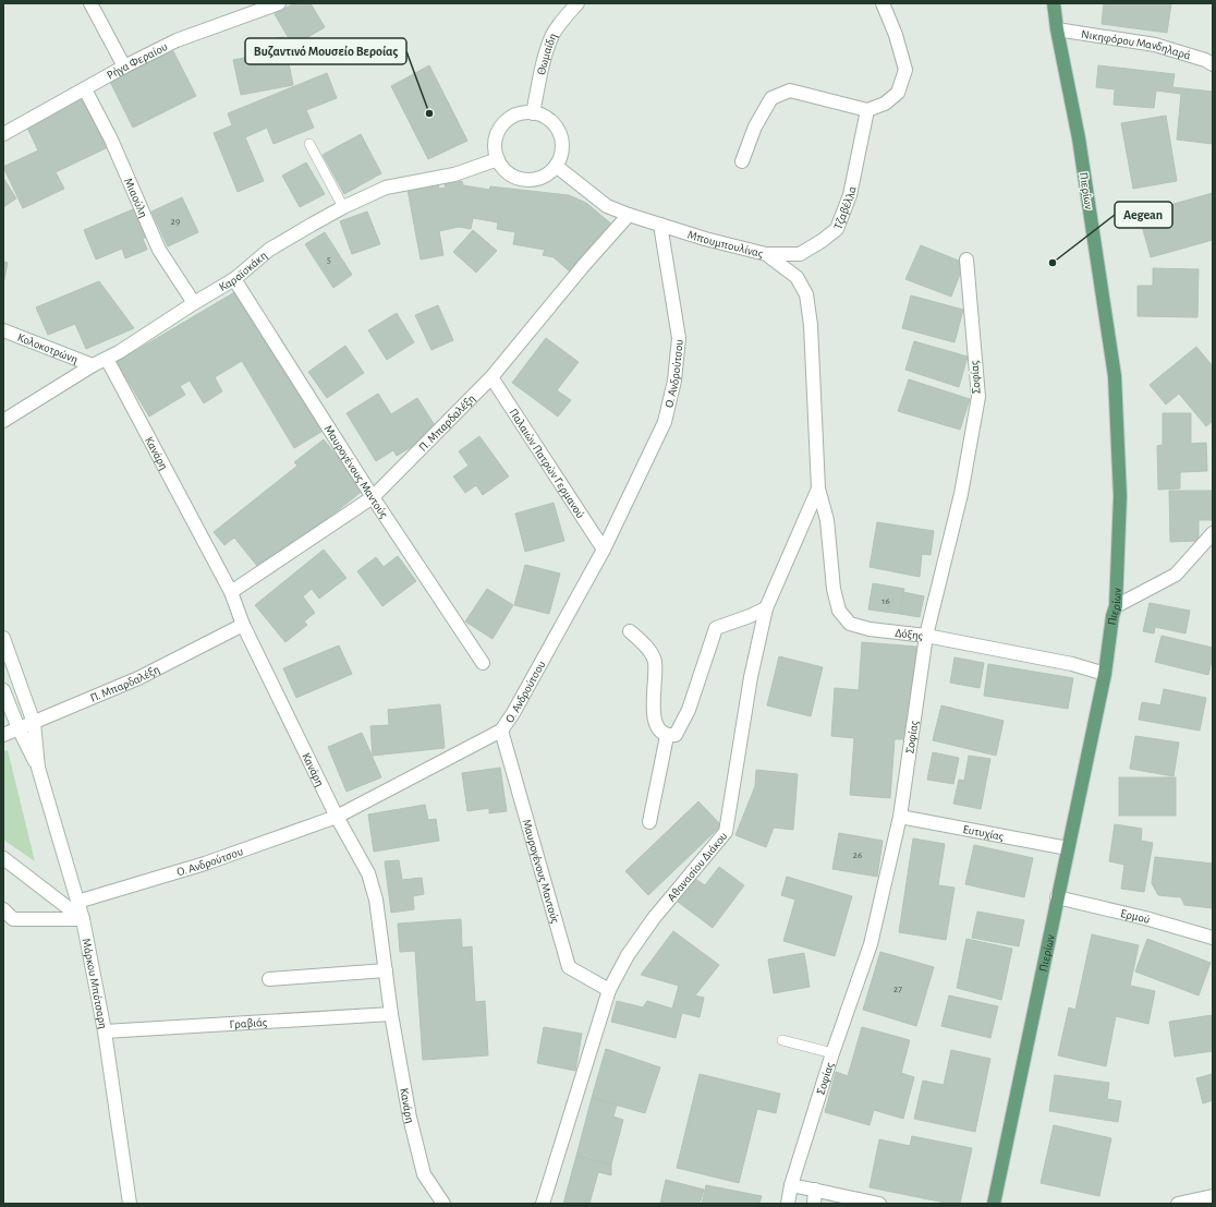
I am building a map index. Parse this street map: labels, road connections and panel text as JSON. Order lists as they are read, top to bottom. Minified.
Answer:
{"streets":{"main road":["Πιερίων"],"street":["Νικηφόρου Μανδηλαρά","Θωμαίδη","Ρήγα Φεραίου","Μιαούλη","Τζαβέλλα","Μπουμπουλίνας","Καραϊσκάκη","Κολοκοτρώνη","Ο. Ανδρούτσου","Σοφίας","Π. Μπαρδαλέξη","Κανάρη","Παλαιών Πατρών Γερμανού","Μαυρογένους Μαντούς","Δόξης","Ευτυχίας","Αθανασίου Διάκου","Ερμού","Μάρκου Μπότσαρη","Γραβιάς"]},"crossings":[["Νικηφόρου Μανδηλαρά","Πιερίων"],["Θωμαίδη","Μπουμπουλίνας"],["Θωμαίδη","Καραϊσκάκη"],["Ρήγα Φεραίου","Μιαούλη"],["Πιερίων","Δόξης"],["Πιερίων","Ευτυχίας"],["Πιερίων","Ερμού"],["Μιαούλη","Καραϊσκάκη"],["Τζαβέλλα","Μπουμπουλίνας"],["Μπουμπουλίνας","Καραϊσκάκη"],["Μπουμπουλίνας","Ο. Ανδρούτσου"],["Μπουμπουλίνας","Π. Μπαρδαλέξη"],["Μπουμπουλίνας","Δόξης"],["Μπουμπουλίνας","Αθανασίου Διάκου"],["Καραϊσκάκη","Κολοκοτρώνη"],["Καραϊσκάκη","Κανάρη"],["Καραϊσκάκη","Μαυρογένους Μαντούς"],["Ο. Ανδρούτσου","Κανάρη"],["Ο. Ανδρούτσου","Παλαιών Πατρών Γερμανού"],["Ο. Ανδρούτσου","Μαυρογένους Μαντούς"],["Ο. Ανδρούτσου","Μάρκου Μπότσαρη"],["Σοφίας","Δόξης"],["Σοφίας","Ευτυχίας"],["Π. Μπαρδαλέξη","Κανάρη"],["Π. Μπαρδαλέξη","Παλαιών Πατρών Γερμανού"],["Π. Μπαρδαλέξη","Μαυρογένους Μαντούς"],["Π. Μπαρδαλέξη","Μάρκου Μπότσαρη"],["Κανάρη","Γραβιάς"],["Μαυρογένους Μαντούς","Αθανασίου Διάκου"],["Δόξης","Αθανασίου Διάκου"],["Μάρκου Μπότσαρη","Γραβιάς"]],"places":["Βυζαντινό Μουσείο Βεροίας","Aegean"],"house_numbers":["29","5","16","26","27"]}
